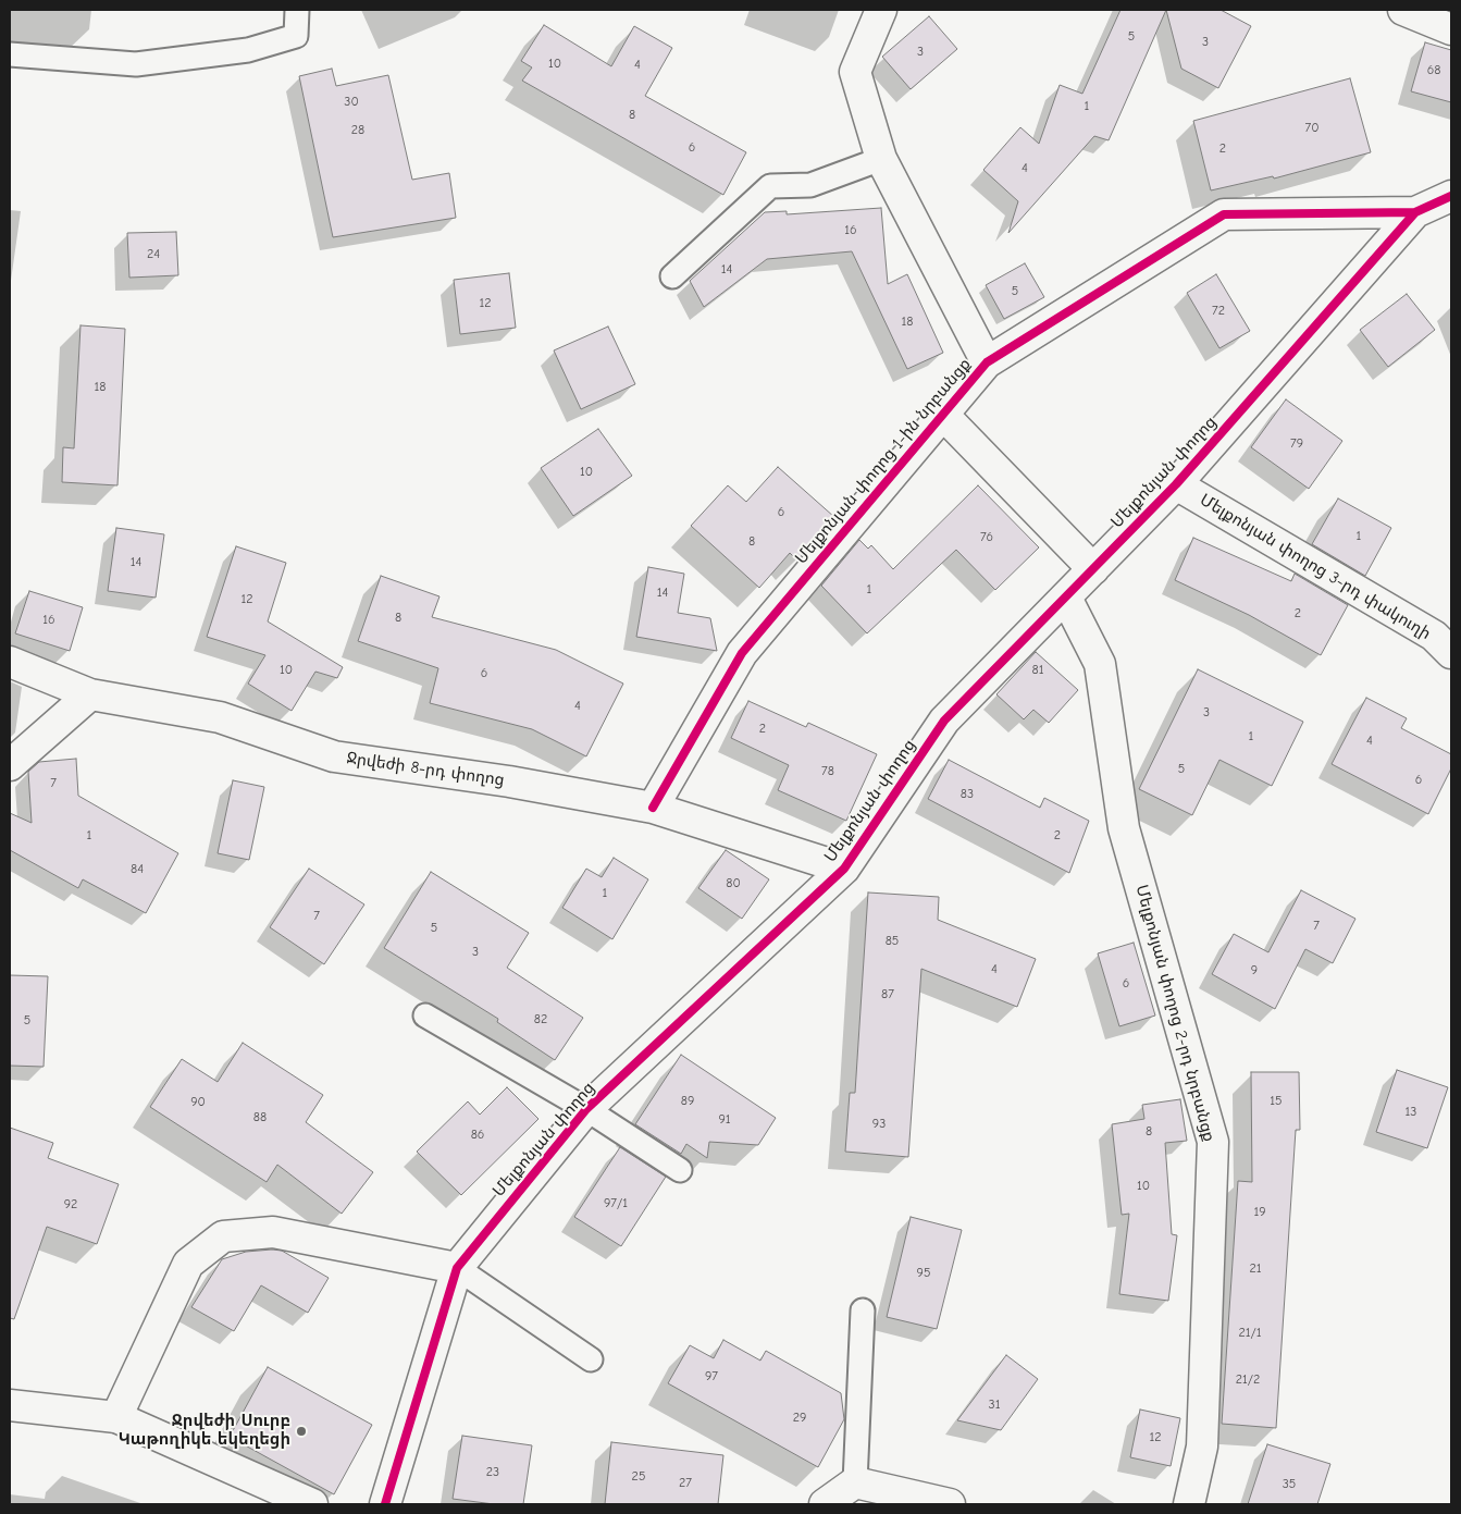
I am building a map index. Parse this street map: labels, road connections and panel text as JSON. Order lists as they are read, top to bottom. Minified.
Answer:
{"streets":{"street":["Մելքոնյան փողոց 1-ին նրբանցք","Մելքոնյան փողոց","Մելքոնյան փողոց 3-րդ փակուղի","Ջրվեժի 8-րդ փողոց","Մելքոնյան փողոց 2-րդ նրբանցք"]},"crossings":[["Մելքոնյան փողոց 1-ին նրբանցք","Մելքոնյան փողոց"],["Մելքոնյան փողոց 1-ին նրբանցք","Ջրվեժի 8-րդ փողոց"],["Մելքոնյան փողոց","Մելքոնյան փողոց 3-րդ փակուղի"],["Մելքոնյան փողոց","Ջրվեժի 8-րդ փողոց"],["Մելքոնյան փողոց","Մելքոնյան փողոց 2-րդ նրբանցք"]],"places":["Ջրվեժի Սուրբ Կաթողիկե եկեղեցի"],"house_numbers":["5","3","3","10","4","68","30","1","8","70","28","6","2","4","16","24","14","5","12","72","18","18","79","10","6","1","76","8","14","1","14","12","2","8","16","10","81","6","4","3","2","1","4","5","78","6","7","83","1","2","84","80","1","7","7","5","85","3","4","9","6","87","82","5","89","15","90","13","88","91","93","8","86","10","97/1","92","19","21","95","21/1","97","21/2","31","29","12","23","25","27","35"]}
